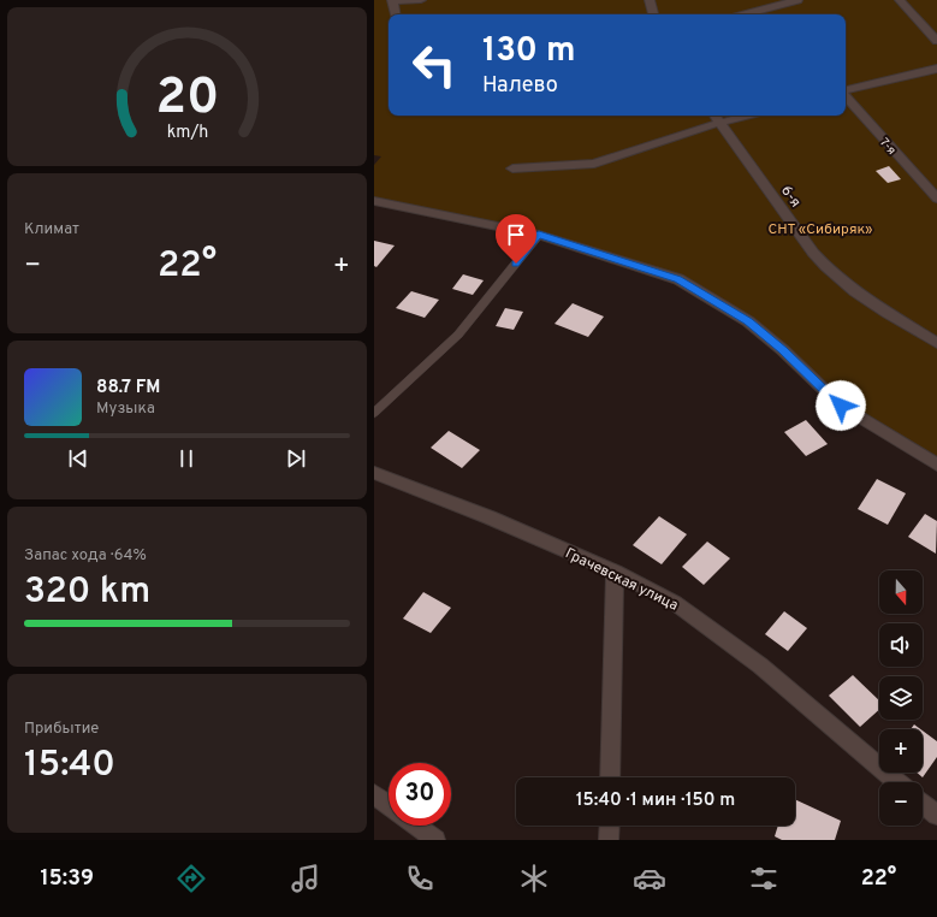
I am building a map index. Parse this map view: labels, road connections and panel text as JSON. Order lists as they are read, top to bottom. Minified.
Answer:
{"streets":{"street":["7-я","6-я","Грачевская улица"]},"parks":["СНТ «Сибиряк»"],"north":"bottom","page":{"turn":["130 m","Налево"],"tile":["Климат",["Запас хода · 64%","320 km"],["Прибытие","15:40"]],"heat":["−","22°","+"],"song":["88.7 FM","Музыка"],"map_buttons":["+","−"],"limit":"30","trip":"15:40 · 1 мин · 150 m","tabs":["15:39","22°"],"gauge":["20","km/h"]}}
